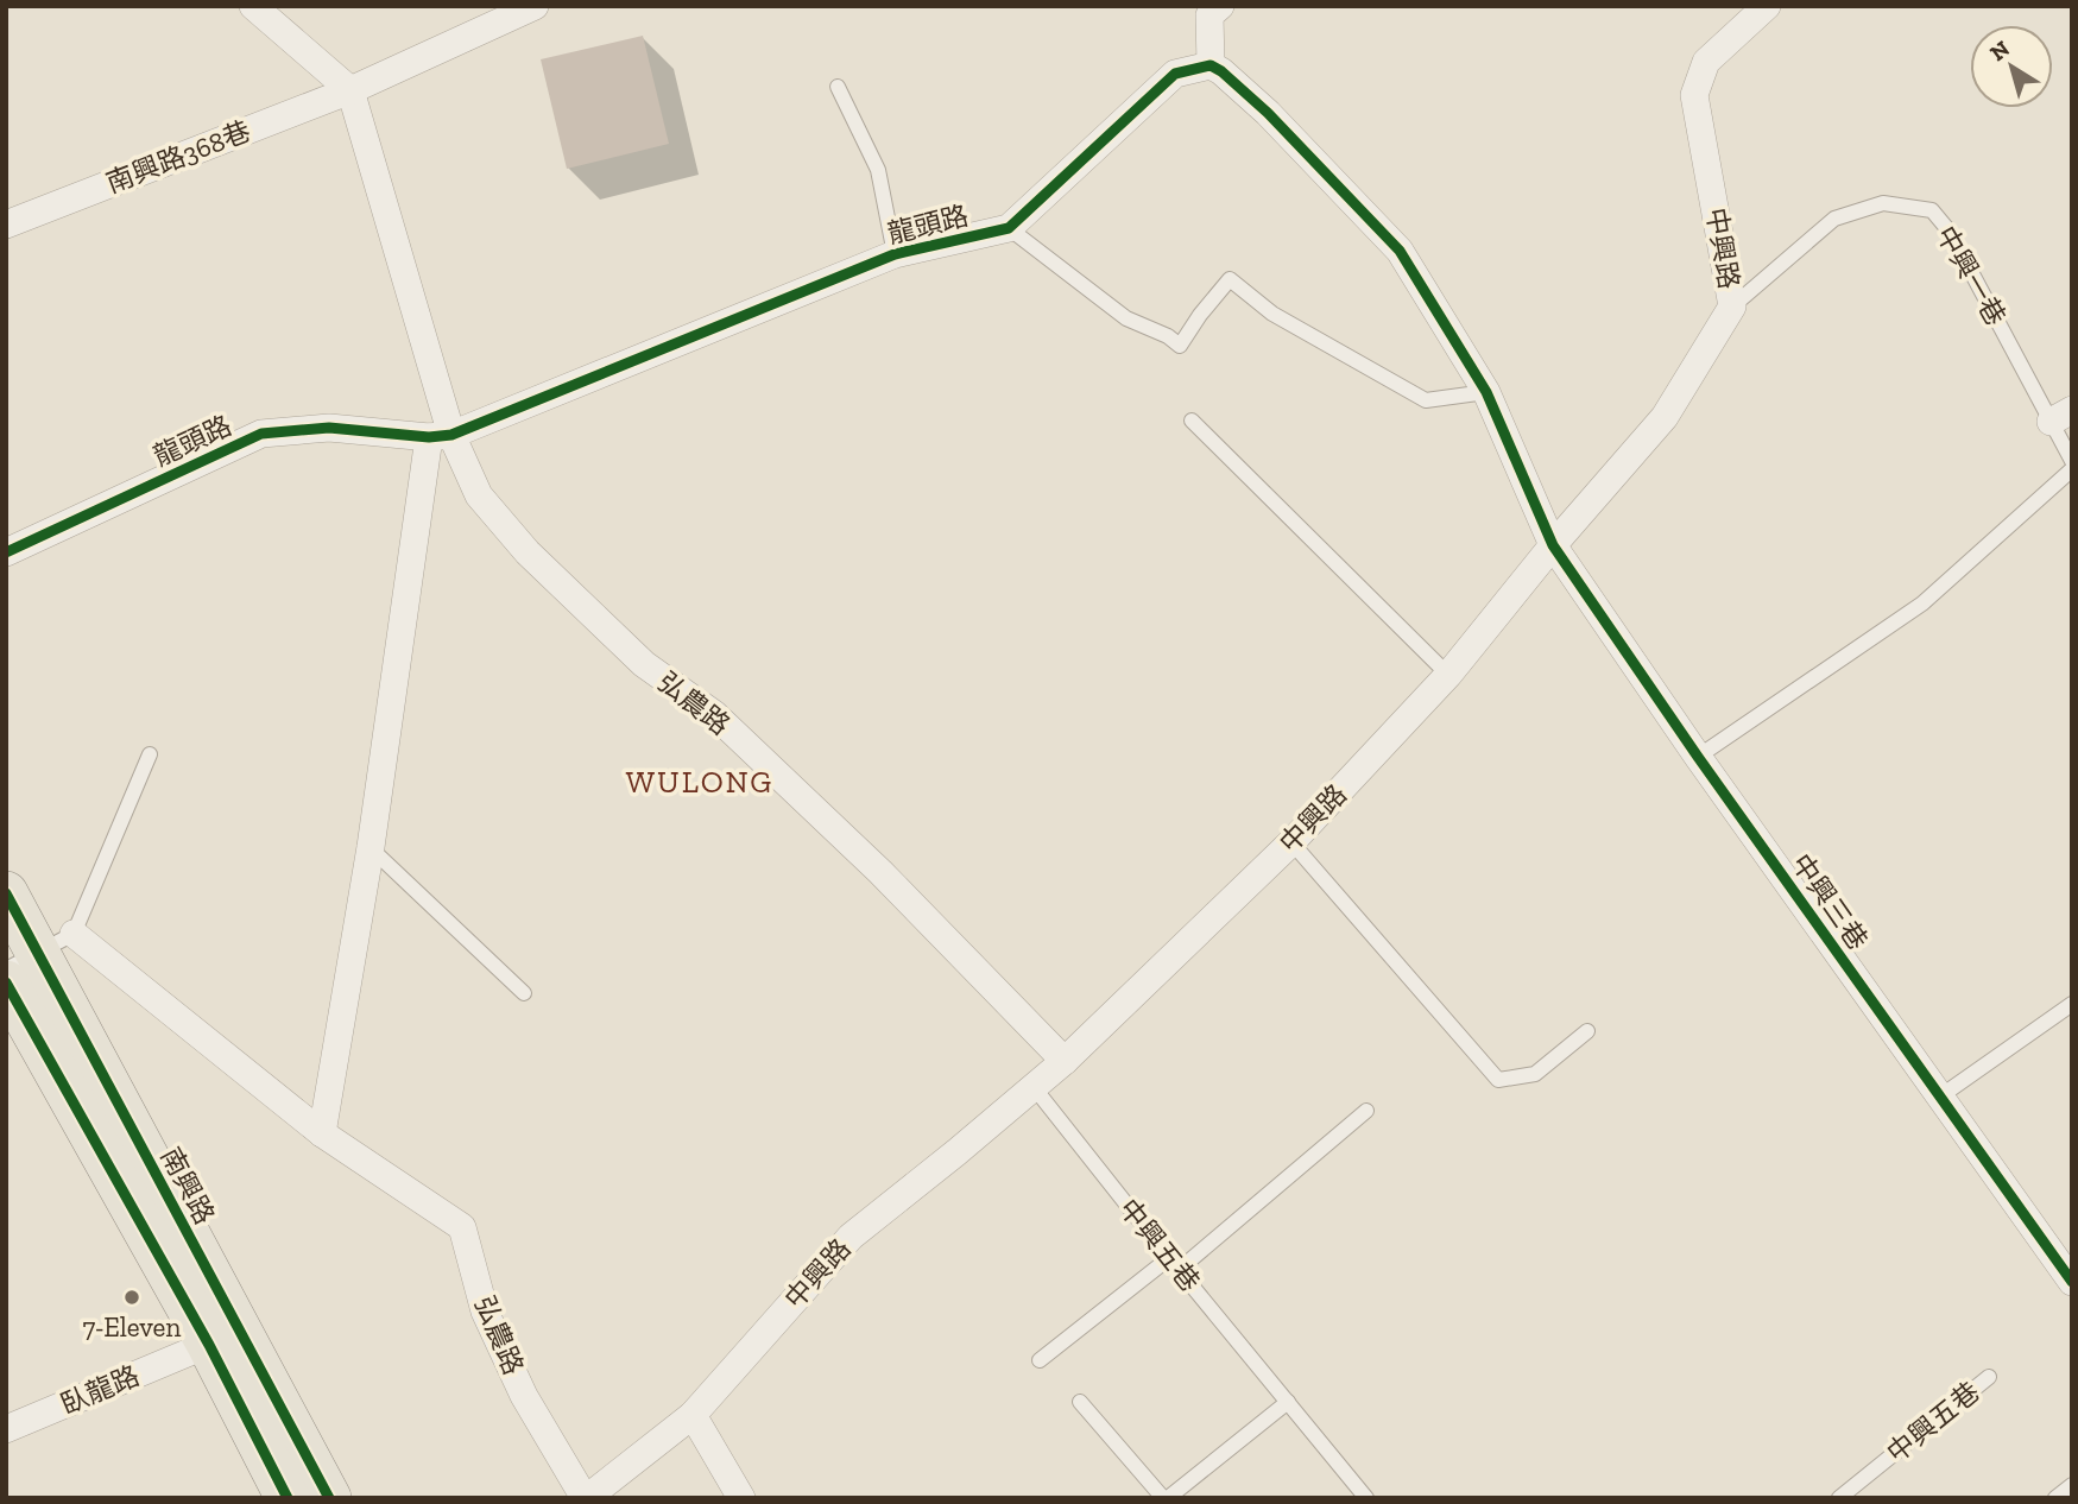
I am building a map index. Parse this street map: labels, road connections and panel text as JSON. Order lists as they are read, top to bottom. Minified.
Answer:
{"streets":{"main road":["南興路"],"street":["南興路368巷","龍頭路","中興路","弘農路","中興三巷","臥龍路"],"lane":["中興一巷","中興五巷"]},"crossings":[["龍頭路","弘農路"],["中興路","中興一巷"],["中興路","弘農路"],["中興路","中興三巷"],["中興路","中興五巷"],["弘農路","南興路"],["南興路","臥龍路"]],"districts":["WULONG"],"places":["7-Eleven"],"north":"top left"}
